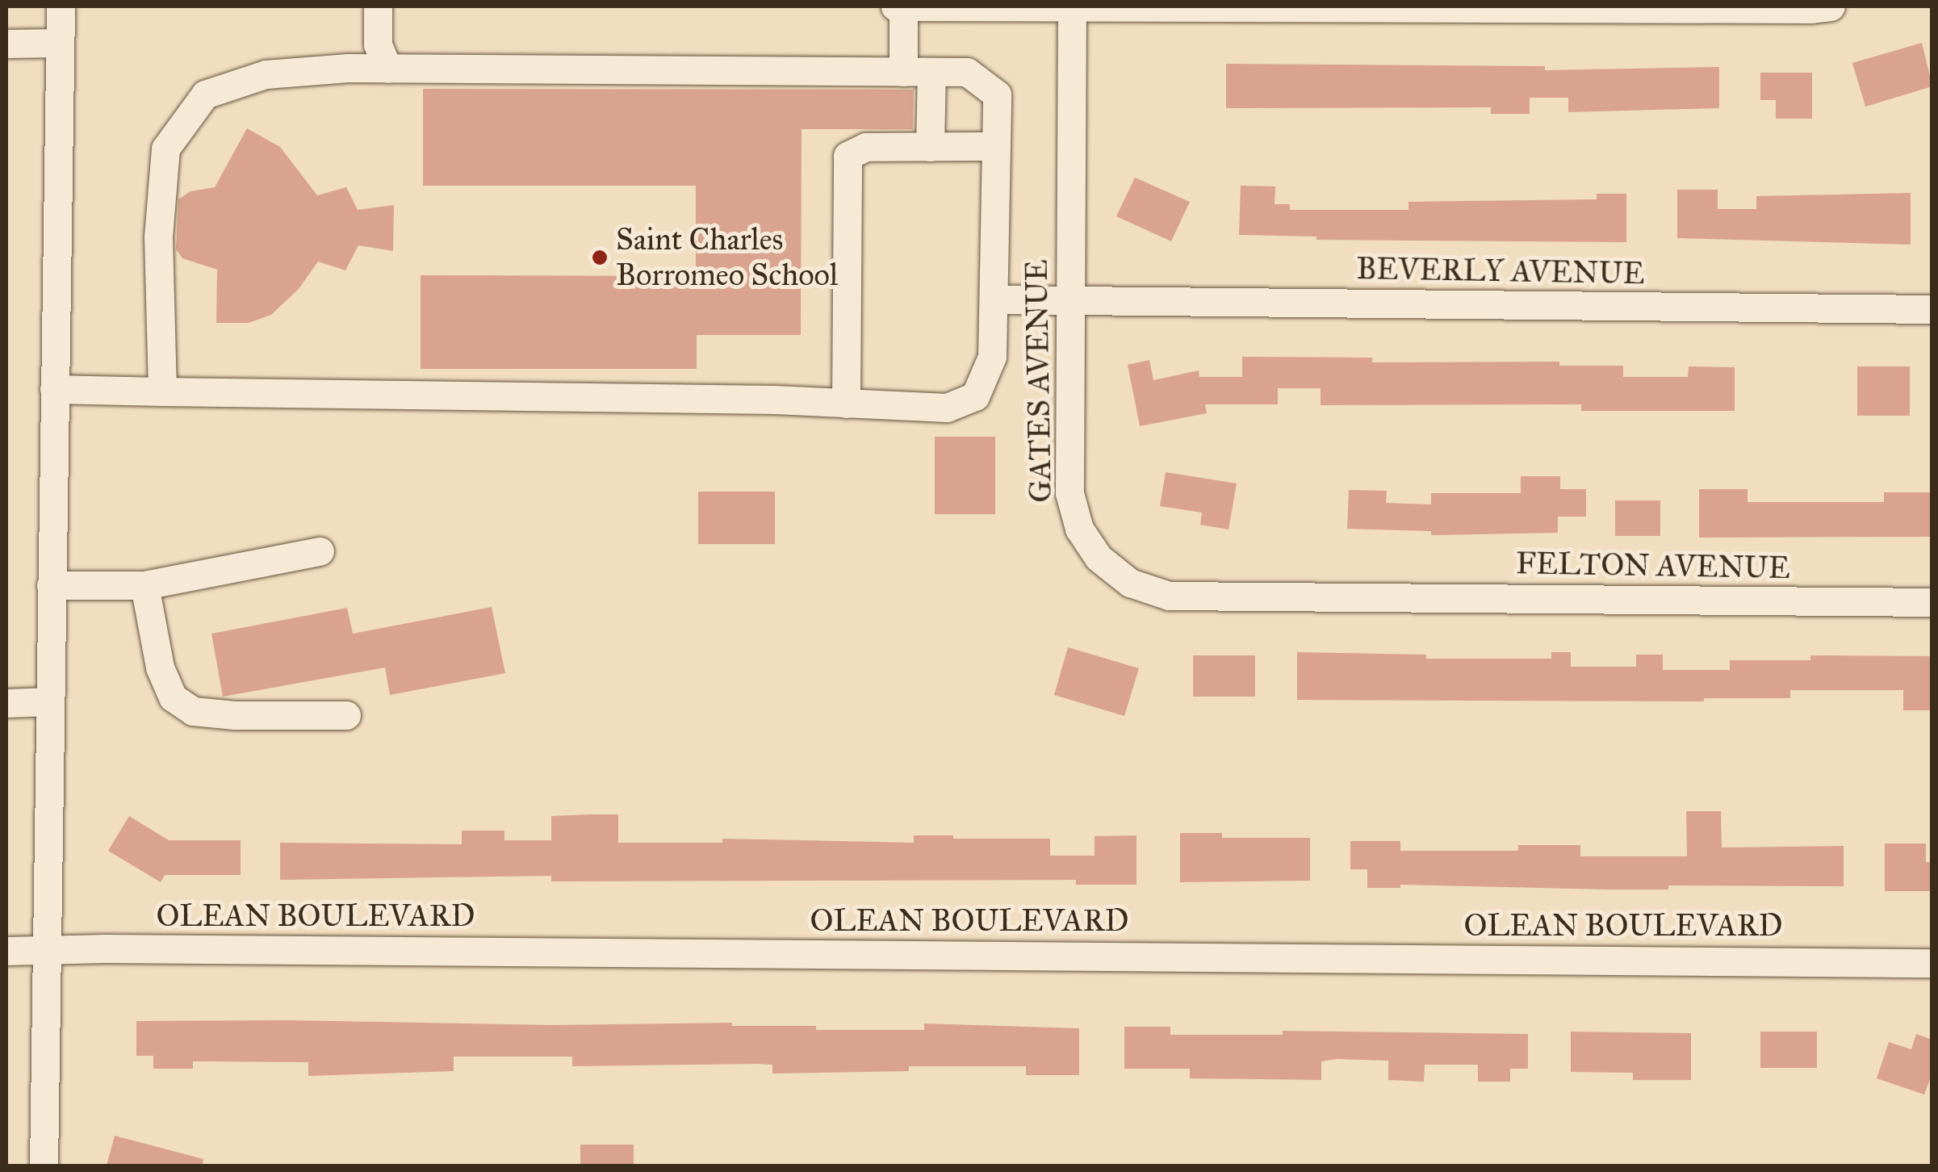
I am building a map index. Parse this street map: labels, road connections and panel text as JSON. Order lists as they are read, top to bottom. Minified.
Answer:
{"streets":{"street":["BEVERLY AVENUE","GATES AVENUE","FELTON AVENUE","OLEAN BOULEVARD"]},"crossings":[["BEVERLY AVENUE","GATES AVENUE"],["GATES AVENUE","FELTON AVENUE"]],"places":["Saint Charles Borromeo School"]}
